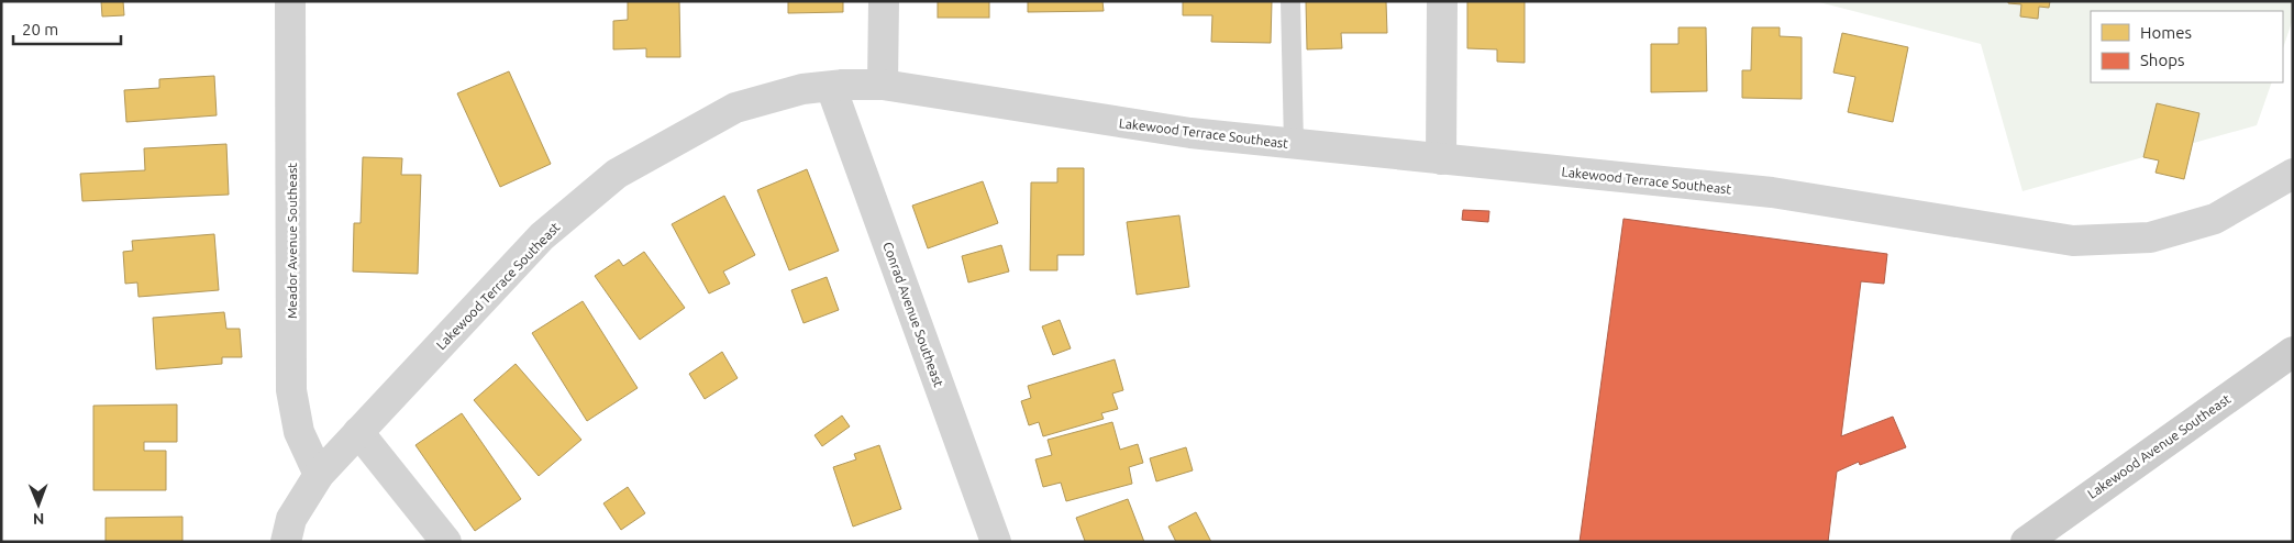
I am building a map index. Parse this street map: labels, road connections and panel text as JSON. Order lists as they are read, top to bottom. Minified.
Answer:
{"streets":{"main road":["Lakewood Avenue Southeast"],"street":["Lakewood Terrace Southeast","Meador Avenue Southeast","Conrad Avenue Southeast"]},"crossings":[["Lakewood Terrace Southeast","Meador Avenue Southeast"],["Lakewood Terrace Southeast","Conrad Avenue Southeast"]],"legend":["Homes","Shops"],"scale_bar":"20 m","north":"bottom"}
